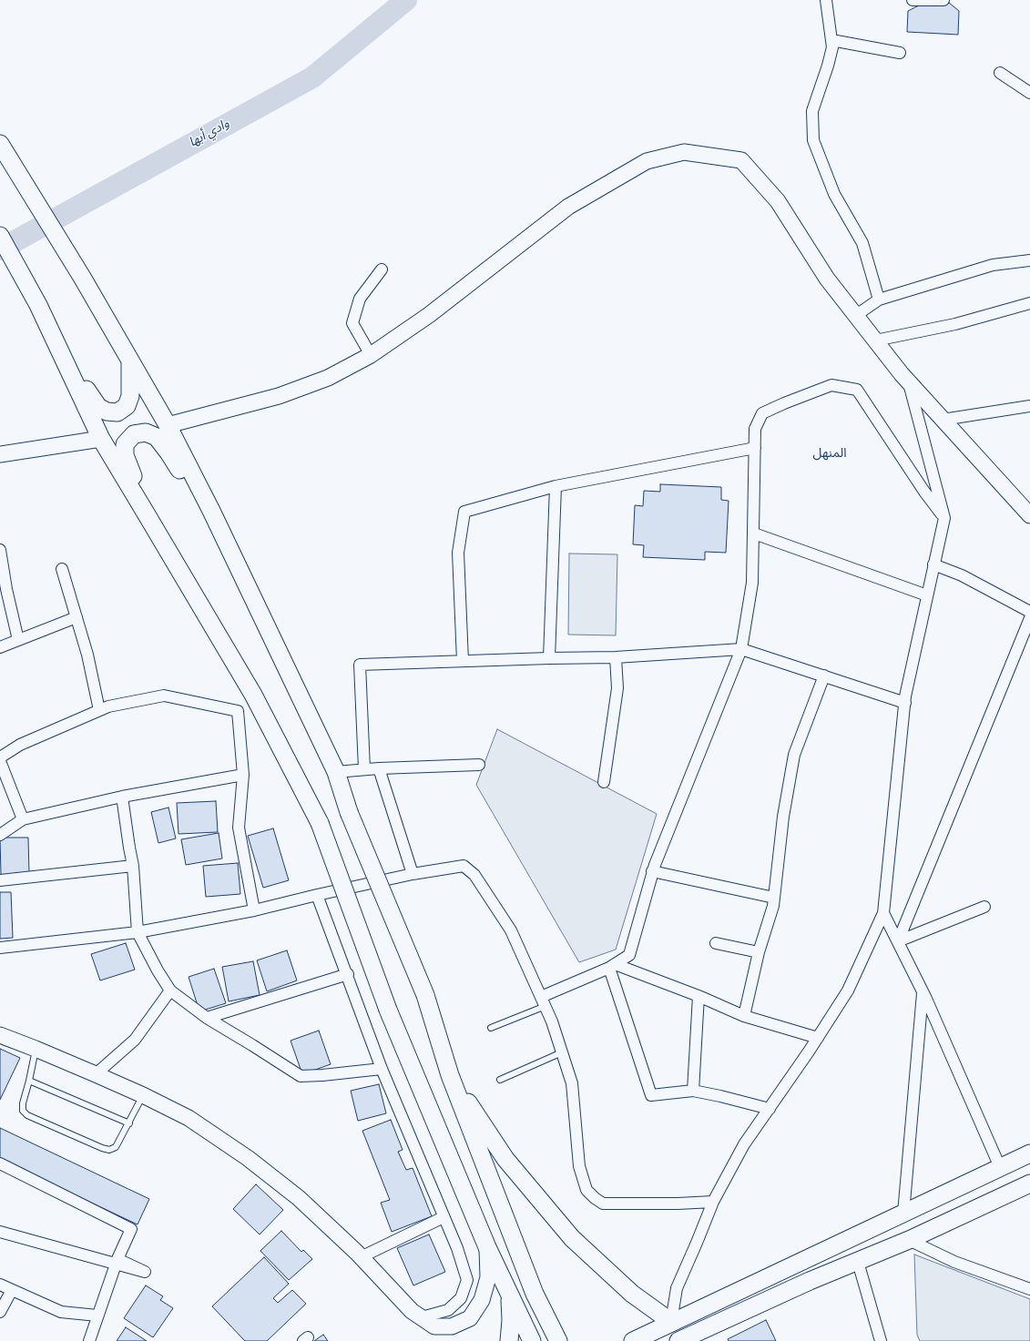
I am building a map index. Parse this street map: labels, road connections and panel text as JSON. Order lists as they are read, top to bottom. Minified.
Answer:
{"districts":["المنهل"],"water":["وادي أبها"]}
